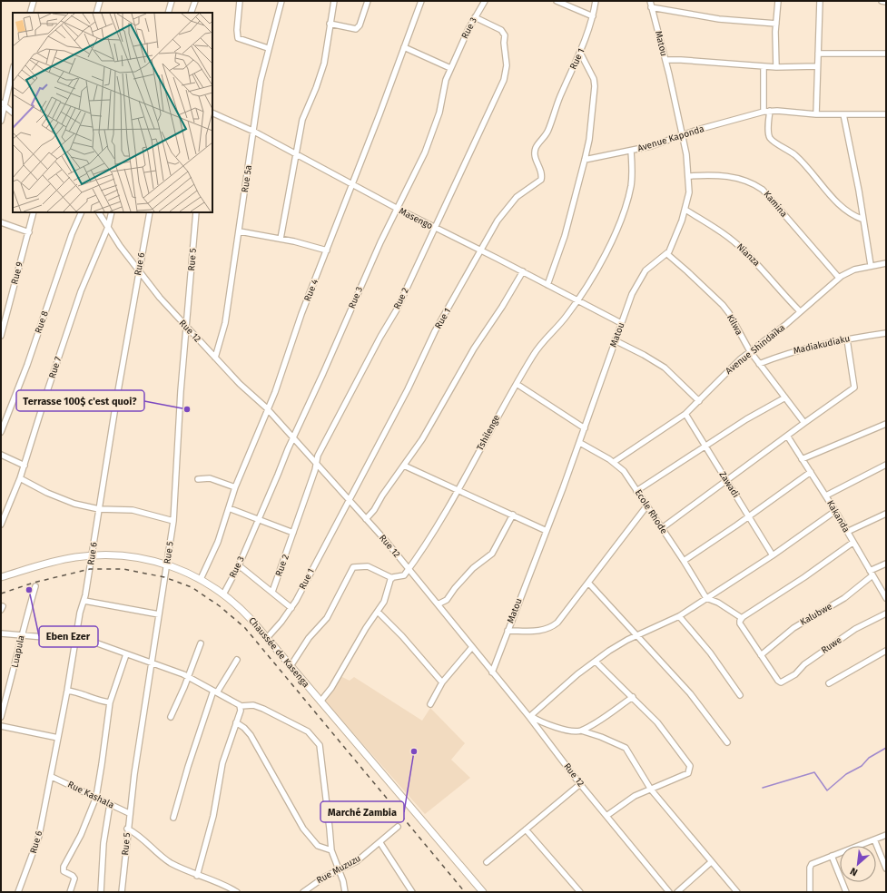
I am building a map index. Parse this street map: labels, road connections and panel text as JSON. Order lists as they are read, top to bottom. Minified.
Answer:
{"streets":{"main road":["Chaussée de Kasenga"],"street":["Rue 3","Matou","Rue 1","Avenue Kaponda","Rue 5a","Kamina","Masengo","Nianza","Rue 5","Rue 6","Rue 9","Rue 4","Rue 2","Rue 8","Kilwa","Rue 12","Madiakudiaku","Avenue Shindaïka","Rue 7","Tshilenge","Zawadi","Ecole Rhode","Kakanda","Kalubwe","Ruwe","Luapula","Rue Kashala","Rue Muzuzu"]},"crossings":[["Rue 3","Masengo"],["Rue 3","Rue 2"],["Rue 3","Rue 12"],["Rue 3","Chaussée de Kasenga"],["Matou","Avenue Kaponda"],["Matou","Kamina"],["Matou","Masengo"],["Matou","Nianza"],["Matou","Kilwa"],["Matou","Rue 12"],["Matou","Ecole Rhode"],["Rue 1","Masengo"],["Rue 1","Rue 12"],["Rue 1","Chaussée de Kasenga"],["Avenue Kaponda","Tshilenge"],["Rue 5a","Masengo"],["Rue 5a","Rue 12"],["Kamina","Avenue Shindaïka"],["Masengo","Rue 4"],["Masengo","Rue 2"],["Masengo","Tshilenge"],["Nianza","Avenue Shindaïka"],["Rue 5","Rue 12"],["Rue 5","Chaussée de Kasenga"],["Rue 5","Rue Kashala"],["Rue 6","Rue 12"],["Rue 6","Chaussée de Kasenga"],["Rue 6","Rue Kashala"],["Rue 4","Rue 12"],["Rue 4","Chaussée de Kasenga"],["Rue 2","Rue 12"],["Kilwa","Madiakudiaku"],["Kilwa","Avenue Shindaïka"],["Rue 12","Rue 7"],["Rue 12","Tshilenge"],["Avenue Shindaïka","Zawadi"],["Avenue Shindaïka","Ecole Rhode"],["Kakanda","Kalubwe"],["Kalubwe","Ruwe"]],"places":["Terrasse 100$ c'est quoi?","Eben Ezer","Marché Zambia"],"north":"bottom left"}
